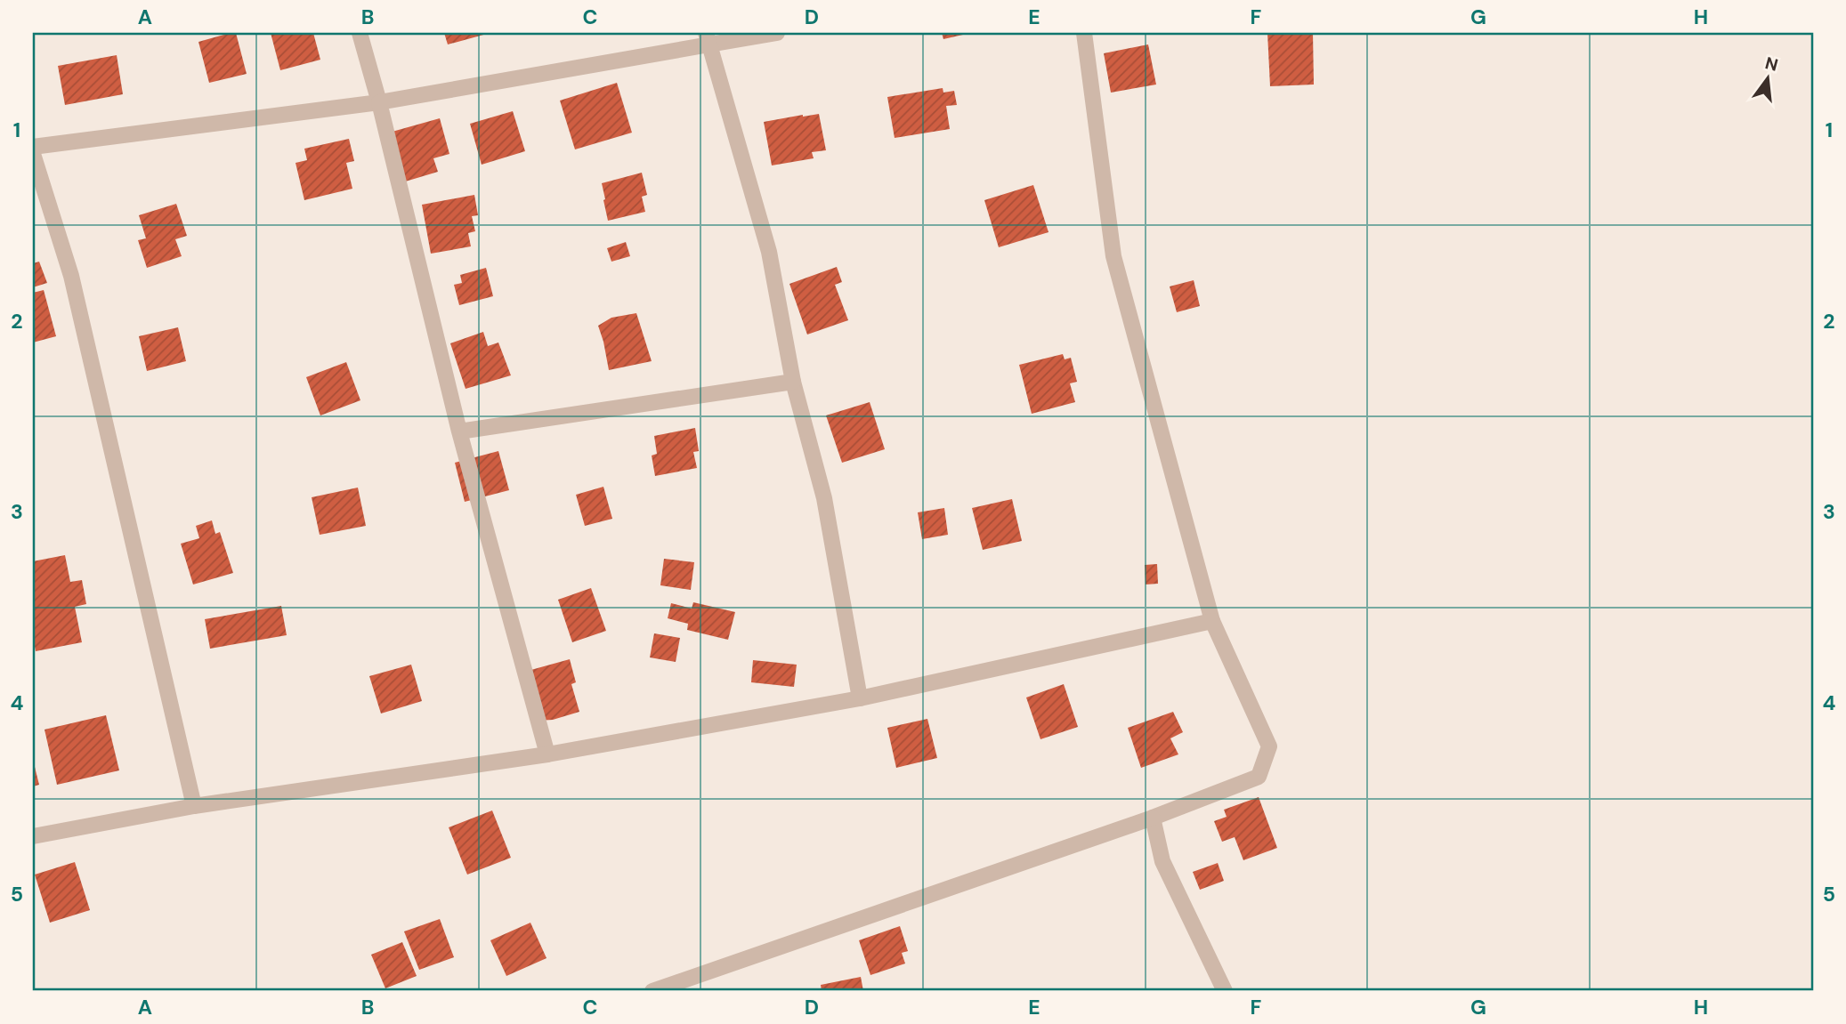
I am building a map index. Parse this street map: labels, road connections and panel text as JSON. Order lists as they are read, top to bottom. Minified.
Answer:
{"north":"top","grid":{"columns":["A","B","C","D","E","F","G","H"],"rows":["1","2","3","4","5"]}}
